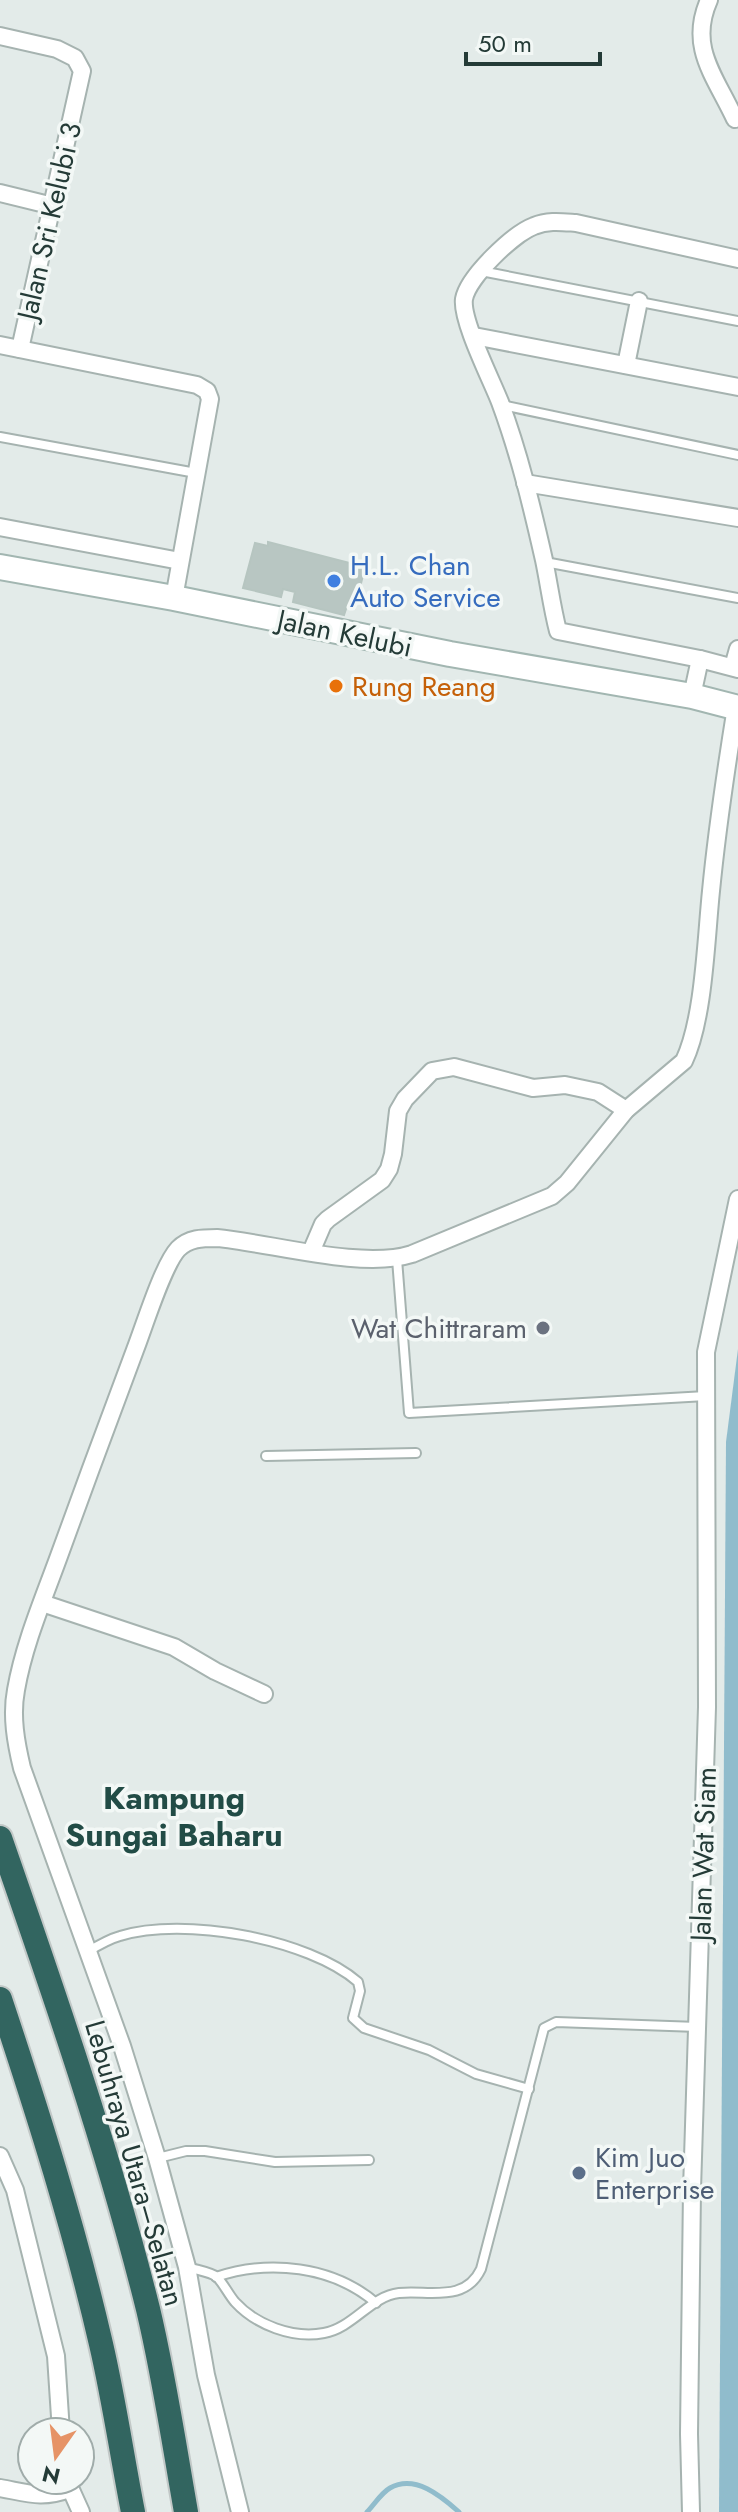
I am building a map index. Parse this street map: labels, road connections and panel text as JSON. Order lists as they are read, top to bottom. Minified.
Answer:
{"streets":{"highway":["Lebuhraya Utara–Selatan"],"main road":["Jalan Kelubi"],"street":["Jalan Sri Kelubi 3","Jalan Wat Siam"]},"crossings":[["Jalan Sri Kelubi 3","Jalan Kelubi"]],"districts":["Kampung Sungai Baharu"],"places":["H.L. Chan Auto Service","Rung Reang","Wat Chittraram","Kim Juo Enterprise"],"scale_bar":"50 m","north":"bottom"}
